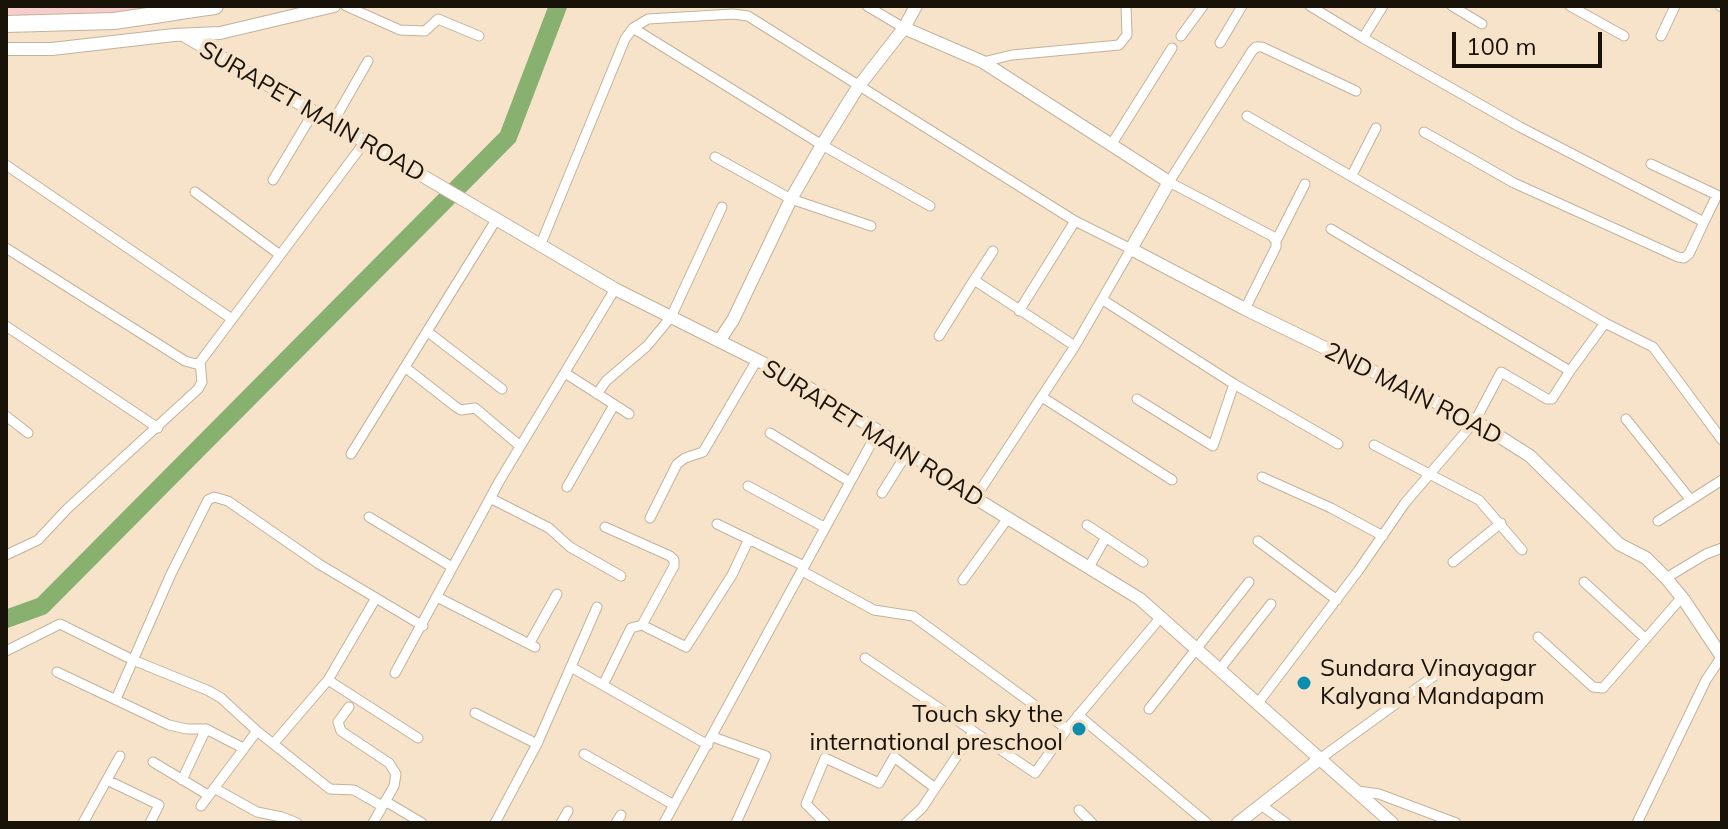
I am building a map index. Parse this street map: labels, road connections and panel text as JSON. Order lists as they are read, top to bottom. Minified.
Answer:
{"streets":{"street":["SURAPET MAIN ROAD","2ND MAIN ROAD"]},"places":["Sundara Vinayagar Kalyana Mandapam","Touch sky the international preschool"],"scale_bar":"100 m"}
